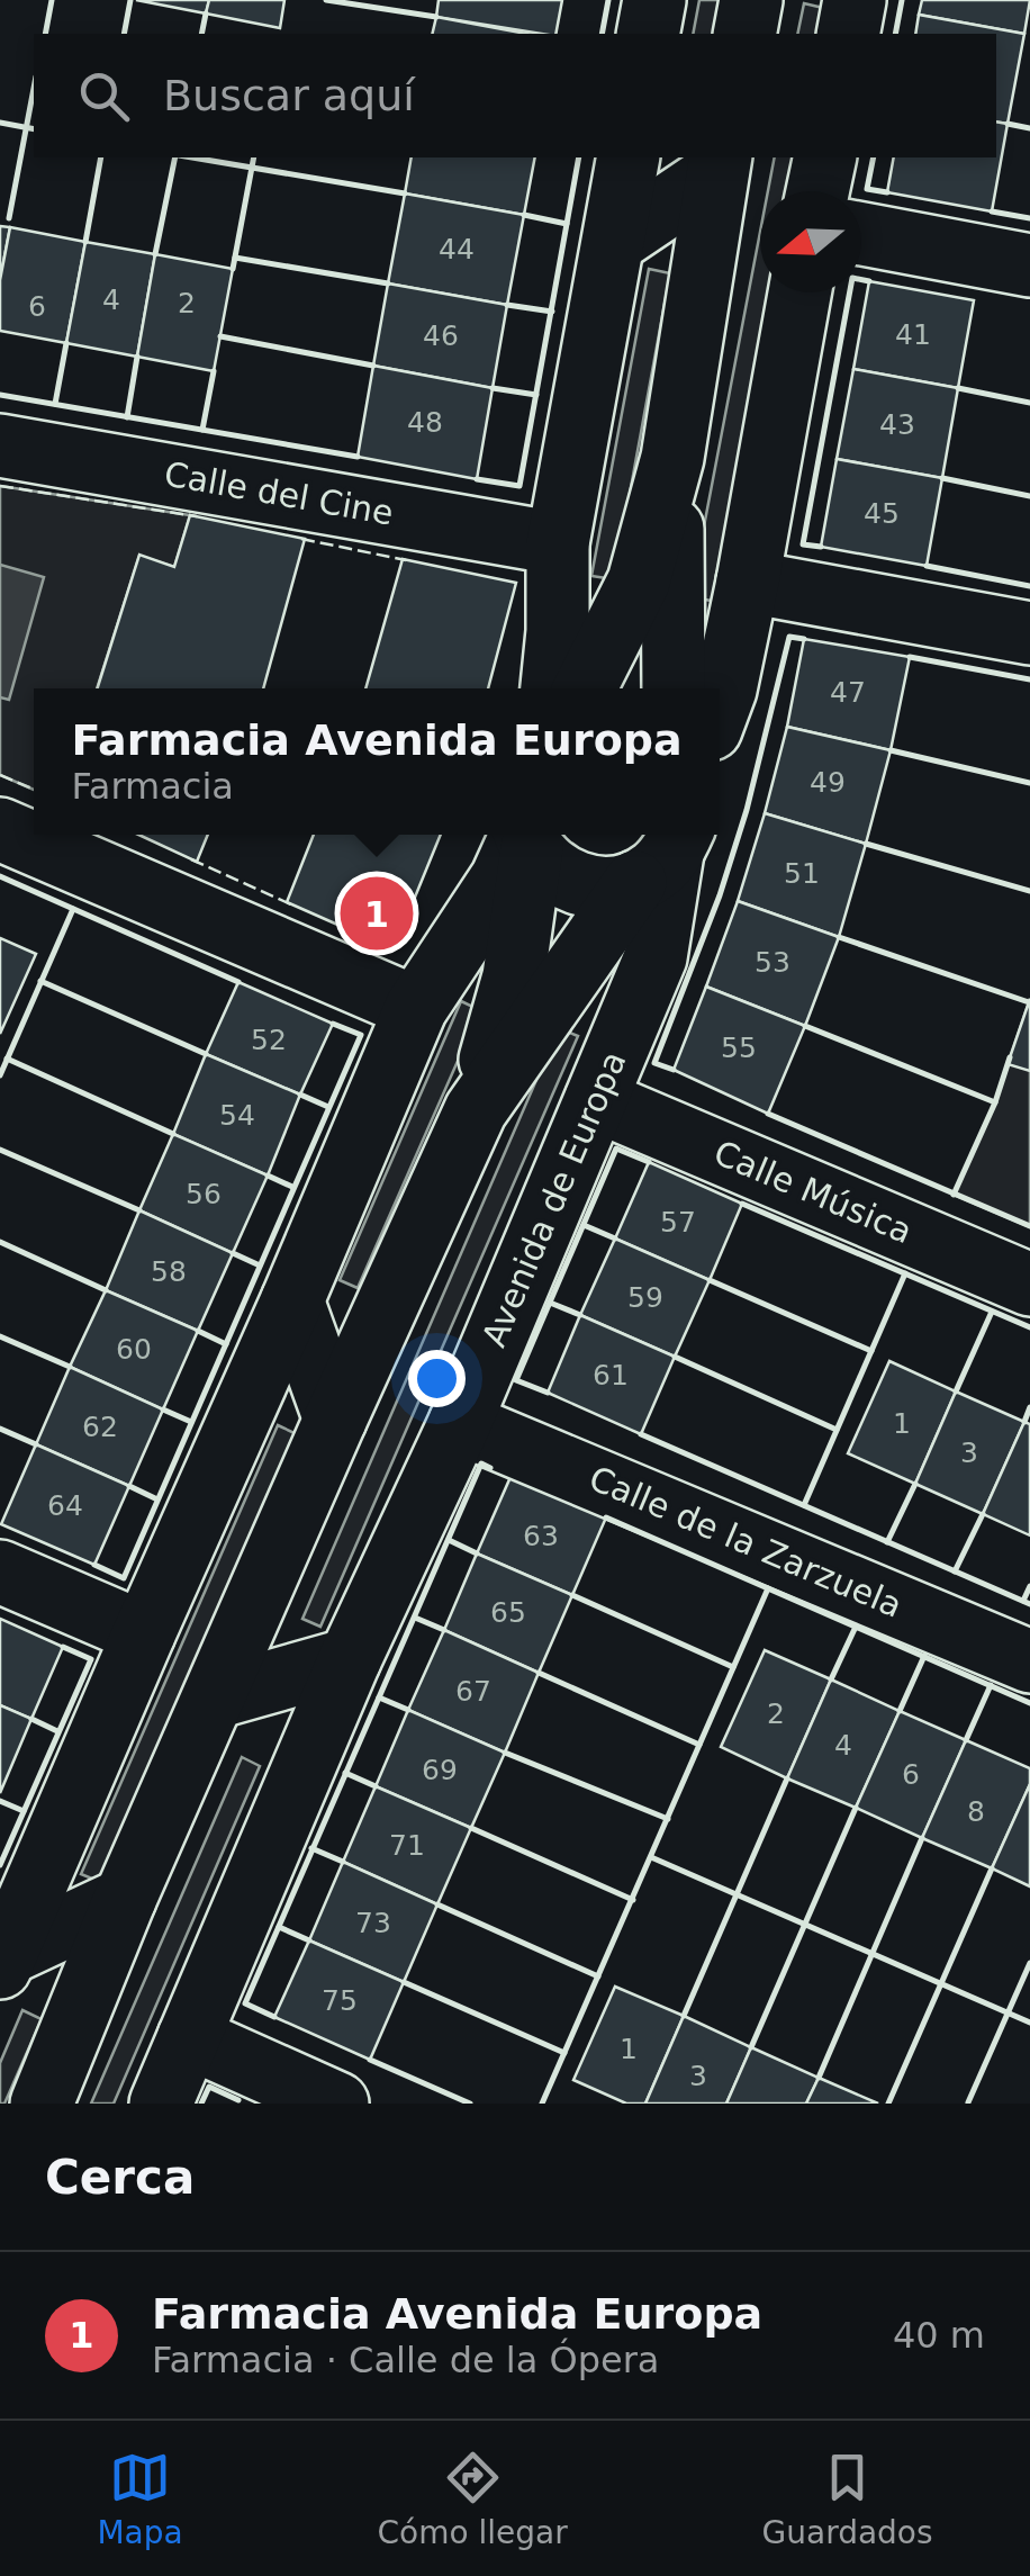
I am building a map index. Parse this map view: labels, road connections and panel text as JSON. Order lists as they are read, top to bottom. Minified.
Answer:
{"streets":{"street":["Calle del Cine","Calle Música","Avenida de Europa","Calle de la Zarzuela"]},"crossings":[["Calle Música","Avenida de Europa"],["Avenida de Europa","Calle de la Zarzuela"]],"house_numbers":["44","4","2","6","41","46","48","43","45","47","49","51","53","52","55","54","56","57","58","59","60","61","1","62","3","64","63","65","67","2","4","69","6","8","71","73","75","1","3"],"north":"left","page":{"search":"Buscar aquí","popup":["Farmacia Avenida Europa","Farmacia"],"pins":"1","heading":"Cerca","list":[{"mark":"1","name":"Farmacia Avenida Europa","note":"Farmacia · Calle de la Ópera","value":"40 m"}],"nav":["Mapa","Cómo llegar","Guardados"]}}
